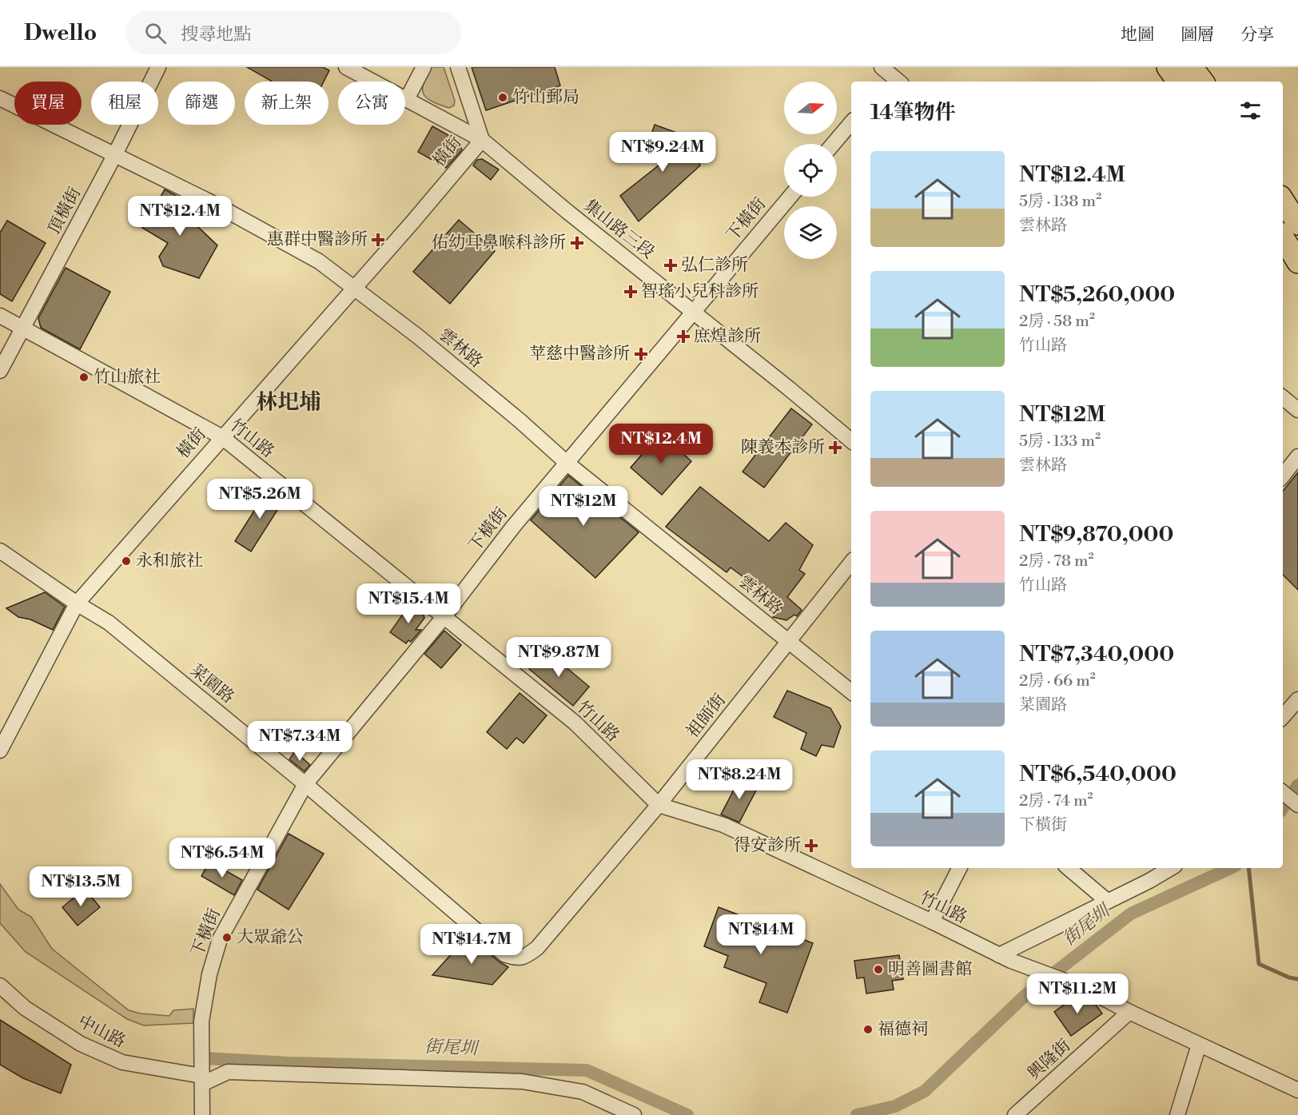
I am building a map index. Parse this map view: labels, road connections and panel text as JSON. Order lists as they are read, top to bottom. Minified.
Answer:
{"streets":{"street":["橫街","頂橫街","下橫街","集山路三段","雲林路","竹山路","菜園路","祖師街","中山路","興隆街"]},"crossings":[["橫街","集山路三段"],["橫街","雲林路"],["橫街","竹山路"],["橫街","菜園路"],["頂橫街","雲林路"],["頂橫街","竹山路"],["下橫街","集山路三段"],["下橫街","雲林路"],["下橫街","竹山路"],["下橫街","菜園路"],["下橫街","中山路"],["雲林路","祖師街"],["竹山路","祖師街"],["竹山路","興隆街"],["菜園路","祖師街"]],"districts":["林圯埔"],"water":["街尾圳"],"places":{"other":["竹山郵局","竹山旅社","永和旅社","大眾爺公","明善圖書館","福德祠"],"health":["惠群中醫診所","佑幼耳鼻喉科診所","弘仁診所","智瑤小兒科診所","庶煌診所","苹慈中醫診所","陳義本診所","得安診所"]},"north":"right","page":{"header":"Dwello","search":"搜尋地點","nav":["地圖","圖層","分享"],"chip":["買屋","租屋","篩選","新上架","公寓"],"heading":"14筆物件","price":["NT$9.24M","NT$12.4M","NT$12.4M","NT$5.26M","NT$12M","NT$15.4M","NT$9.87M","NT$7.34M","NT$8.24M","NT$6.54M","NT$13.5M","NT$14M","NT$14.7M","NT$11.2M"],"list":[{"name":"NT$12.4M","note":"5房 · 138 m² · 雲林路"},{"name":"NT$5,260,000","note":"2房 · 58 m² · 竹山路"},{"name":"NT$12M","note":"5房 · 133 m² · 雲林路"},{"name":"NT$9,870,000","note":"2房 · 78 m² · 竹山路"},{"name":"NT$7,340,000","note":"2房 · 66 m² · 菜園路"},{"name":"NT$6,540,000","note":"2房 · 74 m² · 下橫街"}]}}
